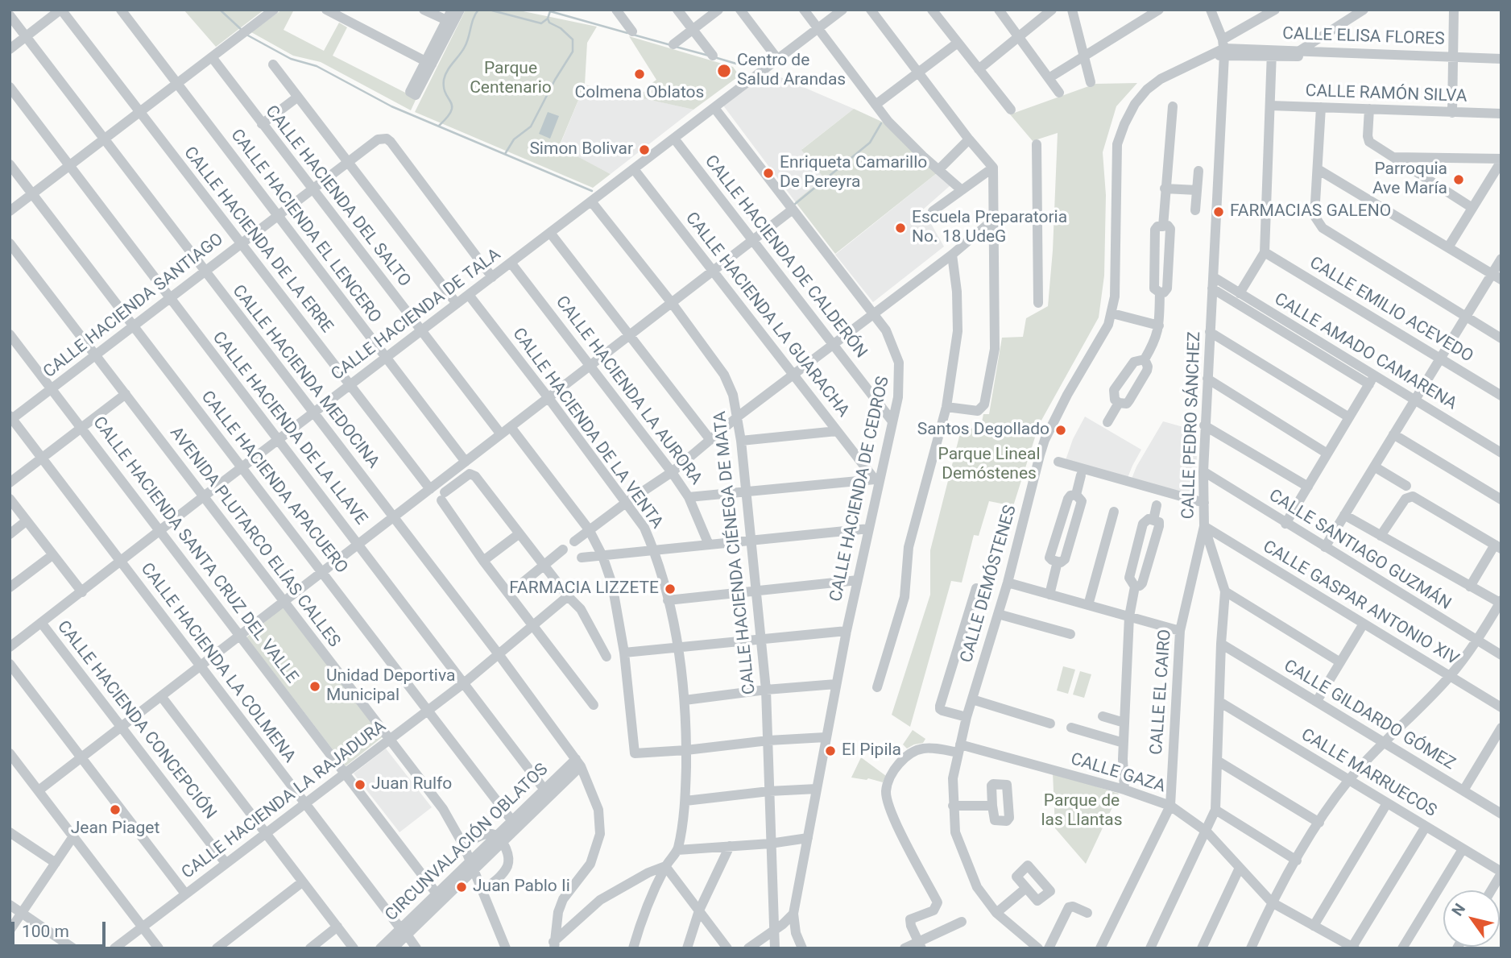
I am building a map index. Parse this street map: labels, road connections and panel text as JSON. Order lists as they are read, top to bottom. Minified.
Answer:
{"streets":{"street":["CALLE ELISA FLORES","CALLE RAMÓN SILVA","CALLE HACIENDA DEL SALTO","CALLE HACIENDA EL LENCERO","CALLE HACIENDA DE LA ERRE","CALLE HACIENDA DE CALDERÓN","CALLE HACIENDA SANTIAGO","CALLE EMILIO ACEVEDO","CALLE HACIENDA DE TALA","CALLE HACIENDA LA GUARACHA","CALLE AMADO CAMARENA","CALLE HACIENDA MEDOCINA","CALLE HACIENDA LA AURORA","CALLE PEDRO SÁNCHEZ","CALLE HACIENDA DE LA LLAVE","CALLE HACIENDA DE LA VENTA","CALLE HACIENDA APACUERO","CALLE HACIENDA DE CEDROS","AVENIDA PLUTARCO ELÍAS CALLES","CALLE HACIENDA SANTA CRUZ DEL VALLE","CALLE SANTIAGO GUZMÁN","CALLE HACIENDA CIÉNEGA DE MATA","CALLE DEMÓSTENES","CALLE GASPAR ANTONIO XIV","CALLE HACIENDA LA COLMENA","CALLE EL CAIRO","CALLE GILDARDO GÓMEZ","CALLE HACIENDA CONCEPCIÓN","CALLE GAZA","CALLE MARRUECOS","CALLE HACIENDA LA RAJADURA","CIRCUNVALACIÓN OBLATOS"]},"crossings":[["CALLE ELISA FLORES","CALLE PEDRO SÁNCHEZ"],["CALLE ELISA FLORES","CALLE DEMÓSTENES"],["CALLE HACIENDA DEL SALTO","CALLE HACIENDA SANTIAGO"],["CALLE HACIENDA DEL SALTO","CALLE HACIENDA DE TALA"],["CALLE HACIENDA EL LENCERO","CALLE HACIENDA SANTIAGO"],["CALLE HACIENDA EL LENCERO","CALLE HACIENDA DE TALA"],["CALLE HACIENDA DE LA ERRE","CALLE HACIENDA SANTIAGO"],["CALLE HACIENDA DE LA ERRE","CALLE HACIENDA DE TALA"],["CALLE HACIENDA DE CALDERÓN","CALLE HACIENDA DE TALA"],["CALLE HACIENDA DE CALDERÓN","CALLE HACIENDA DE CEDROS"],["CALLE HACIENDA SANTIAGO","CALLE HACIENDA DE TALA"],["CALLE HACIENDA SANTIAGO","CALLE HACIENDA MEDOCINA"],["CALLE HACIENDA SANTIAGO","CALLE HACIENDA DE LA LLAVE"],["CALLE HACIENDA SANTIAGO","CALLE HACIENDA APACUERO"],["CALLE HACIENDA SANTIAGO","AVENIDA PLUTARCO ELÍAS CALLES"],["CALLE HACIENDA SANTIAGO","CALLE HACIENDA SANTA CRUZ DEL VALLE"],["CALLE HACIENDA SANTIAGO","CALLE HACIENDA LA COLMENA"],["CALLE HACIENDA DE TALA","CALLE HACIENDA LA GUARACHA"],["CALLE HACIENDA DE TALA","CALLE HACIENDA MEDOCINA"],["CALLE HACIENDA DE TALA","CALLE HACIENDA LA AURORA"],["CALLE HACIENDA DE TALA","CALLE HACIENDA DE LA LLAVE"],["CALLE HACIENDA DE TALA","CALLE HACIENDA DE LA VENTA"],["CALLE HACIENDA DE TALA","CALLE HACIENDA APACUERO"],["CALLE HACIENDA DE TALA","CALLE HACIENDA DE CEDROS"],["CALLE HACIENDA DE TALA","AVENIDA PLUTARCO ELÍAS CALLES"],["CALLE HACIENDA DE TALA","CALLE HACIENDA SANTA CRUZ DEL VALLE"],["CALLE HACIENDA DE TALA","CALLE HACIENDA CIÉNEGA DE MATA"],["CALLE HACIENDA DE TALA","CALLE HACIENDA LA COLMENA"],["CALLE HACIENDA DE TALA","CALLE HACIENDA CONCEPCIÓN"],["CALLE HACIENDA LA GUARACHA","CALLE HACIENDA DE CEDROS"],["CALLE AMADO CAMARENA","CALLE PEDRO SÁNCHEZ"],["CALLE HACIENDA MEDOCINA","CALLE HACIENDA LA RAJADURA"],["CALLE HACIENDA MEDOCINA","CIRCUNVALACIÓN OBLATOS"],["CALLE PEDRO SÁNCHEZ","CALLE SANTIAGO GUZMÁN"],["CALLE PEDRO SÁNCHEZ","CALLE DEMÓSTENES"],["CALLE PEDRO SÁNCHEZ","CALLE GASPAR ANTONIO XIV"],["CALLE PEDRO SÁNCHEZ","CALLE EL CAIRO"],["CALLE PEDRO SÁNCHEZ","CALLE GILDARDO GÓMEZ"],["CALLE PEDRO SÁNCHEZ","CALLE GAZA"],["CALLE PEDRO SÁNCHEZ","CALLE MARRUECOS"],["CALLE HACIENDA DE LA LLAVE","CALLE HACIENDA LA RAJADURA"],["CALLE HACIENDA DE LA LLAVE","CIRCUNVALACIÓN OBLATOS"],["CALLE HACIENDA APACUERO","CALLE HACIENDA LA RAJADURA"],["CALLE HACIENDA APACUERO","CIRCUNVALACIÓN OBLATOS"],["AVENIDA PLUTARCO ELÍAS CALLES","CALLE HACIENDA LA RAJADURA"],["AVENIDA PLUTARCO ELÍAS CALLES","CIRCUNVALACIÓN OBLATOS"],["CALLE HACIENDA SANTA CRUZ DEL VALLE","CALLE HACIENDA LA RAJADURA"],["CALLE HACIENDA SANTA CRUZ DEL VALLE","CIRCUNVALACIÓN OBLATOS"],["CALLE DEMÓSTENES","CALLE GAZA"],["CALLE GASPAR ANTONIO XIV","CALLE EL CAIRO"],["CALLE HACIENDA LA COLMENA","CALLE HACIENDA LA RAJADURA"],["CALLE HACIENDA LA COLMENA","CIRCUNVALACIÓN OBLATOS"],["CALLE EL CAIRO","CALLE GAZA"],["CALLE HACIENDA CONCEPCIÓN","CALLE HACIENDA LA RAJADURA"]],"parks":["Parque Centenario","Parque Lineal Demóstenes","Parque de las Llantas"],"places":["Centro de Salud Arandas","Colmena Oblatos","Simon Bolivar","Enriqueta Camarillo De Pereyra","Parroquia Ave María","FARMACIAS GALENO","Escuela Preparatoria No. 18 UdeG","Santos Degollado","FARMACIA LIZZETE","Unidad Deportiva Municipal","El Pipila","Juan Rulfo","Jean Piaget","Juan Pablo Ii"],"scale_bar":"100 m","north":"top left"}
